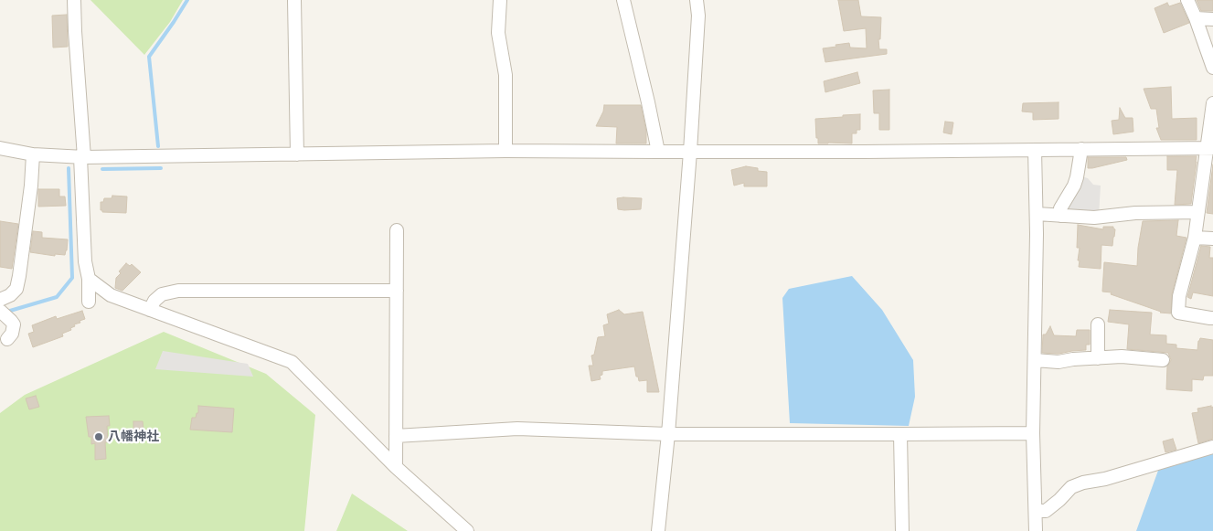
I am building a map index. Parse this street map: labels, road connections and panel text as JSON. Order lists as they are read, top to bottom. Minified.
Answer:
{"places":["八幡神社"]}
